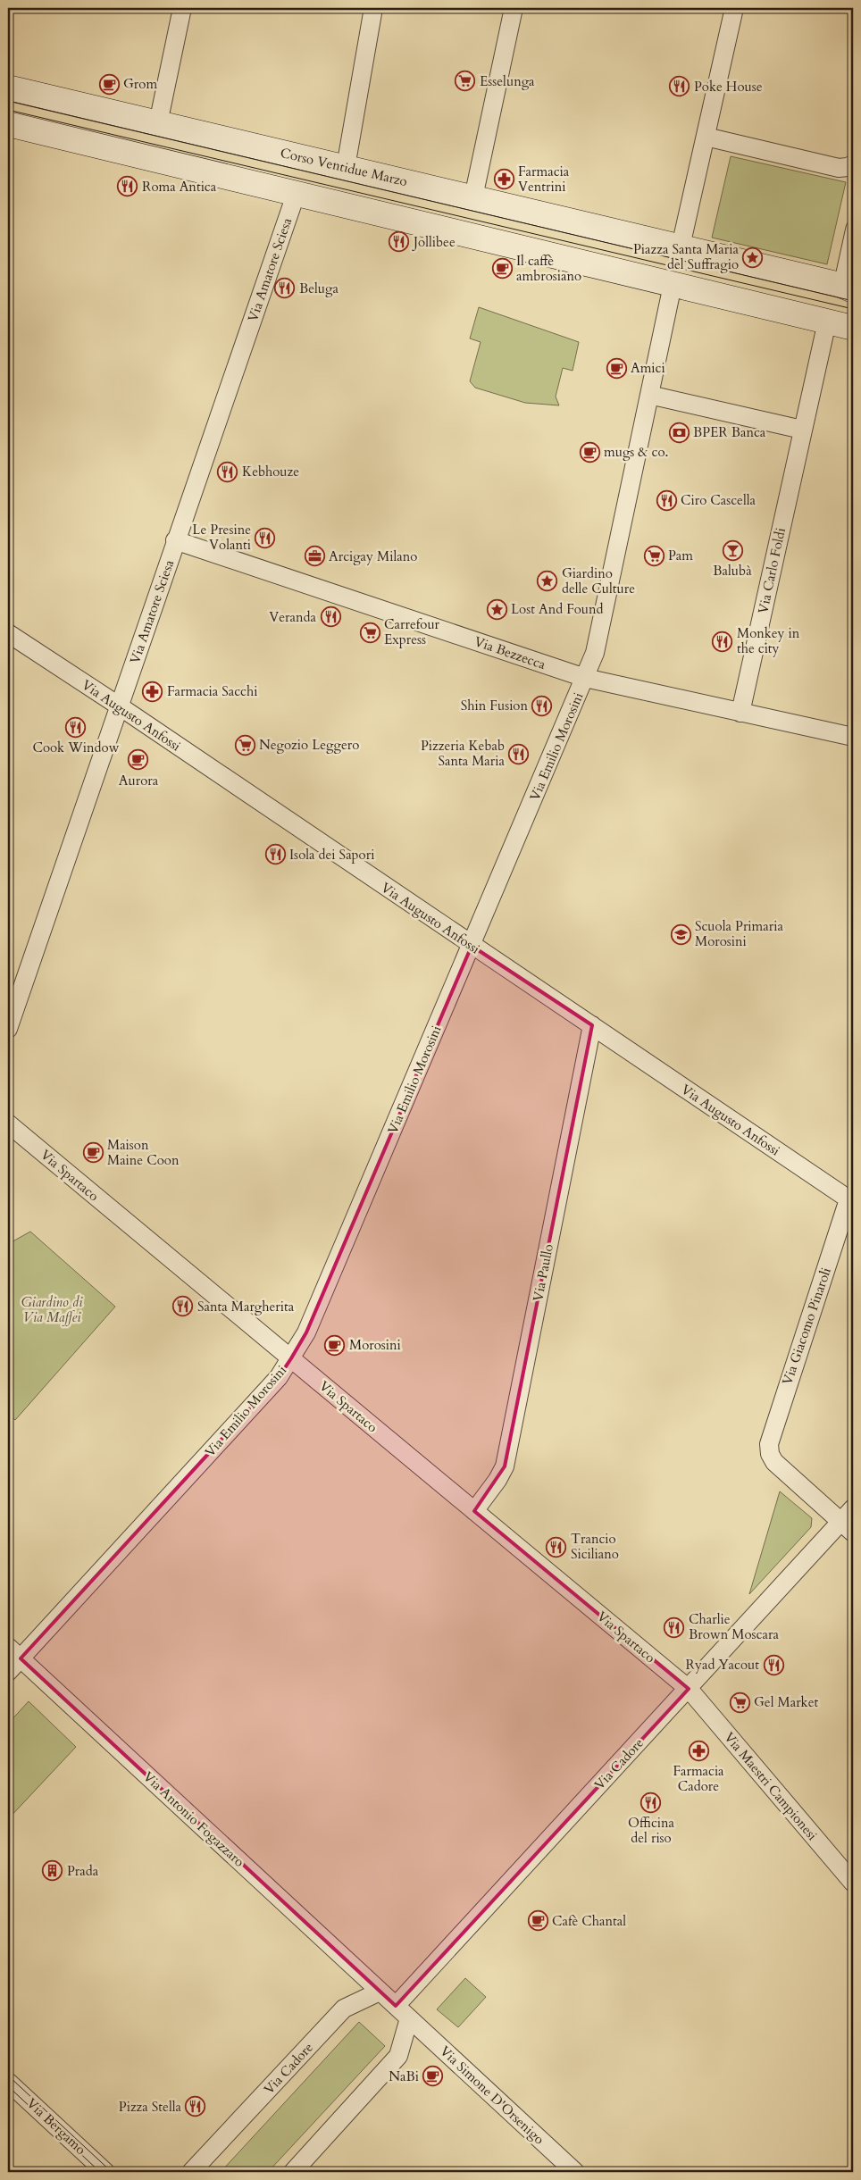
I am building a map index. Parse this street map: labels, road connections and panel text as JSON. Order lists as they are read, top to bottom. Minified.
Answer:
{"streets":{"main road":["Corso Ventidue Marzo"],"street":["Via Amatore Sciesa","Via Carlo Foldi","Via Bezzecca","Via Augusto Anfossi","Via Emilio Morosini","Via Spartaco","Via Paullo","Via Giacomo Pinaroli","Via Cadore","Via Maestri Campionesi","Via Antonio Fogazzaro","Via Simone D'Orsenigo","Via Bergamo"]},"crossings":[["Via Amatore Sciesa","Via Bezzecca"],["Via Amatore Sciesa","Via Augusto Anfossi"],["Via Carlo Foldi","Via Bezzecca"],["Via Bezzecca","Via Emilio Morosini"],["Via Augusto Anfossi","Via Emilio Morosini"],["Via Augusto Anfossi","Via Paullo"],["Via Augusto Anfossi","Via Giacomo Pinaroli"],["Via Emilio Morosini","Via Spartaco"],["Via Emilio Morosini","Via Antonio Fogazzaro"],["Via Spartaco","Via Paullo"],["Via Spartaco","Via Cadore"],["Via Spartaco","Via Maestri Campionesi"],["Via Giacomo Pinaroli","Via Cadore"],["Via Cadore","Via Maestri Campionesi"],["Via Cadore","Via Antonio Fogazzaro"]],"parks":["Giardino di Via Maffei"],"places":{"supermarket":["Esselunga","Pam","Carrefour Express","Negozio Leggero","Gel Market"],"cafe":["Grom","Il caffè ambrosiano","Amici","mugs & co.","Aurora","Maison Maine Coon","Morosini","Cafè Chantal","NaBi"],"restaurant":["Poke House","Roma Antica","Jollibee","Beluga","Kebhouze","Ciro Cascella","Le Presine Volanti","Veranda","Monkey in the city","Shin Fusion","Cook Window","Pizzeria Kebab Santa Maria","Isola dei Sapori","Santa Margherita","Trancio Siciliano","Charlie Brown Moscara","Ryad Yacout","Officina del riso","Pizza Stella"],"pharmacy":["Farmacia Ventrini","Farmacia Sacchi","Farmacia Cadore"],"place":["Piazza Santa Maria del Suffragio","Giardino delle Culture","Lost And Found"],"bank":["BPER Banca"],"bar":["Balubà"],"office":["Arcigay Milano"],"school or university":["Scuola Primaria Morosini"],"building":["Prada"]}}
